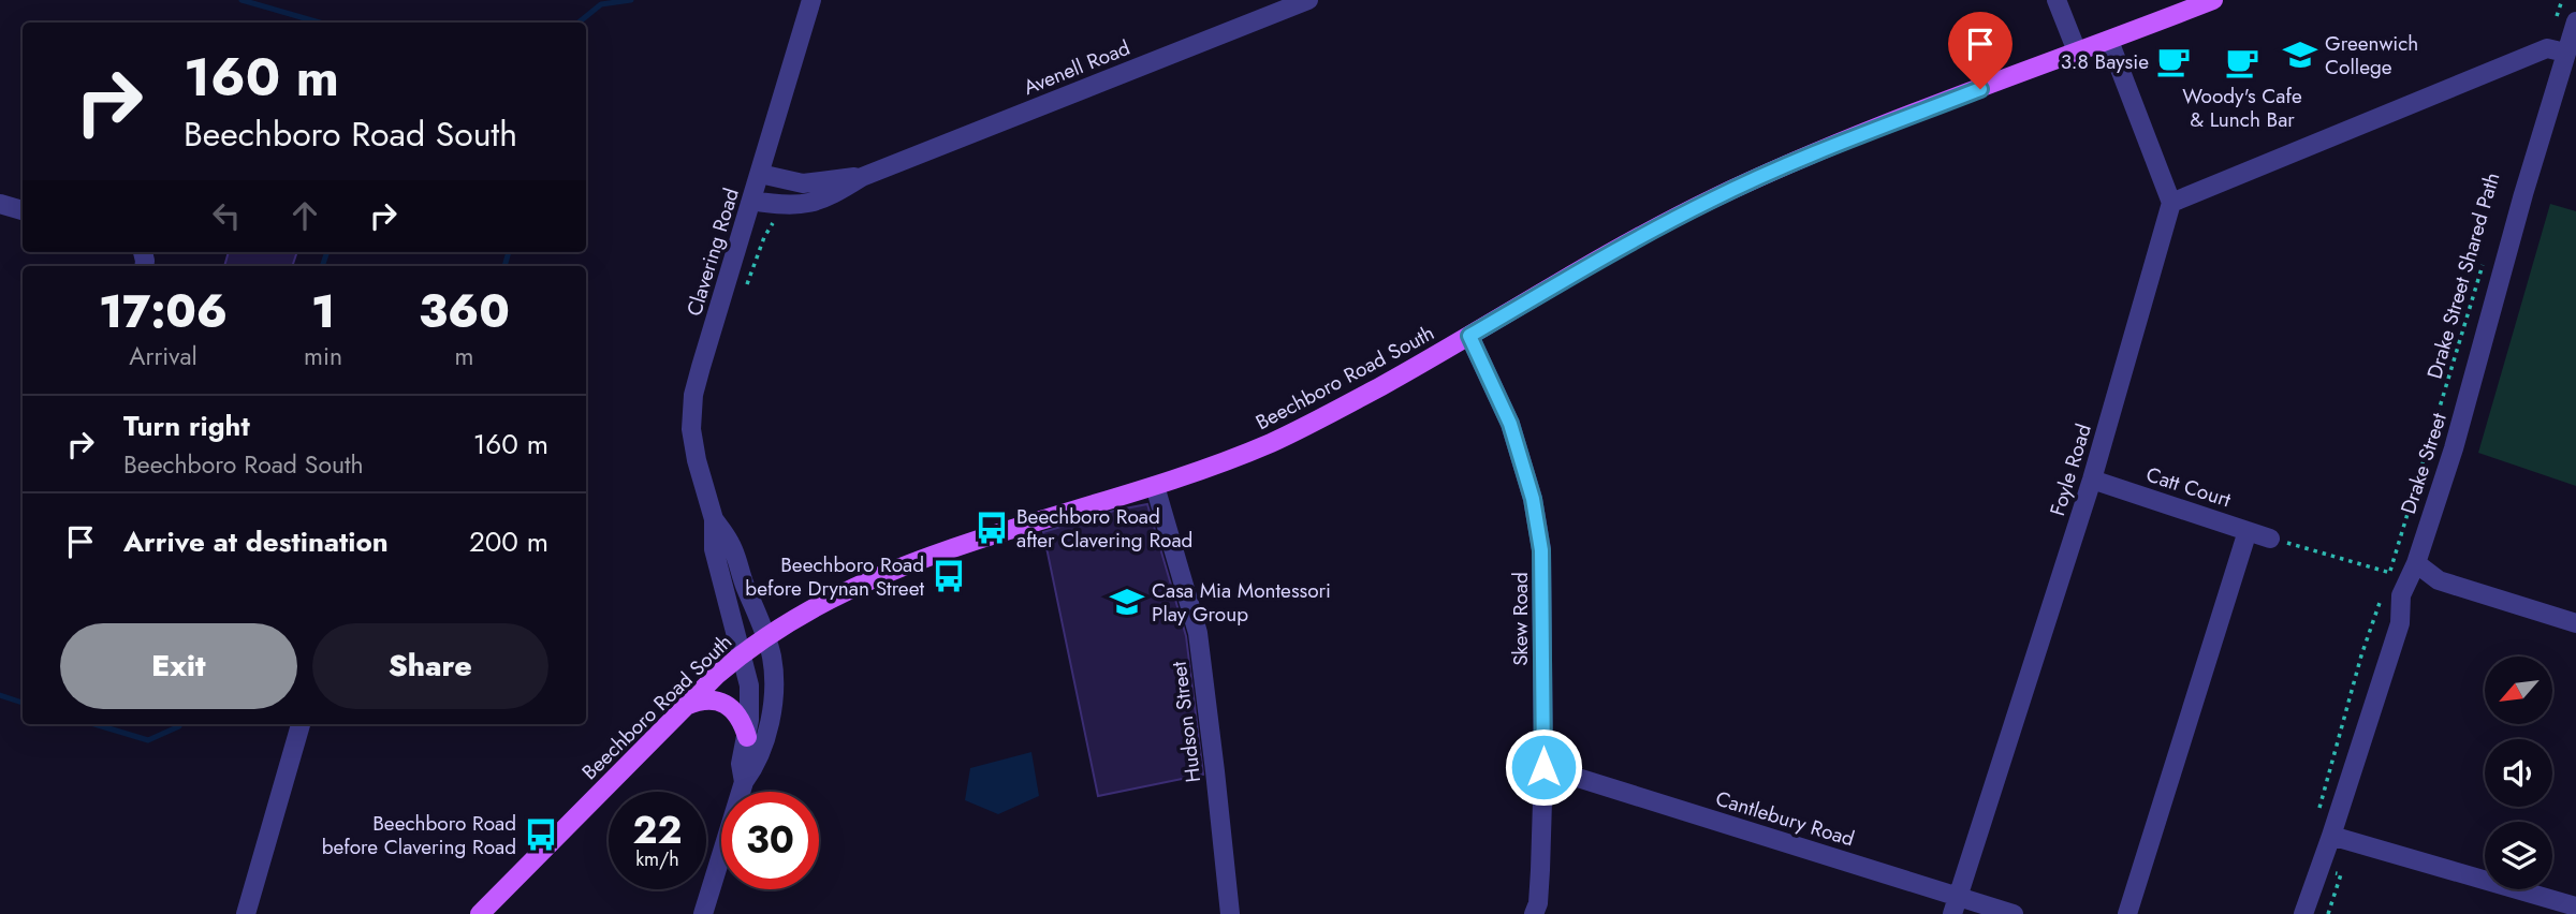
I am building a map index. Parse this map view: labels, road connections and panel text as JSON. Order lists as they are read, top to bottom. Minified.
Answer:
{"streets":{"main road":["Beechboro Road South"],"street":["Avenell Road","Clavering Road","Drake Street","Foyle Road","Catt Court","Skew Road","Hudson Street","Cantlebury Road"],"path":["Drake Street Shared Path"]},"crossings":[["Avenell Road","Clavering Road"],["Clavering Road","Beechboro Road South"],["Beechboro Road South","Skew Road"],["Beechboro Road South","Hudson Street"],["Foyle Road","Catt Court"],["Foyle Road","Cantlebury Road"],["Skew Road","Cantlebury Road"]],"places":{"school or university":["Greenwich College","Casa Mia Montessori Play Group"],"cafe":["3.8 Baysie","Woody's Cafe & Lunch Bar"],"bus stop":["Beechboro Road after Clavering Road","Beechboro Road before Drynan Street","Beechboro Road before Clavering Road"]},"north":"bottom left","page":{"turn":["160 m","Beechboro Road South"],"eta":["17:06","Arrival","1","min","360","m"],"list":[{"name":"Turn right","note":"Beechboro Road South","value":"160 m"},{"name":"Arrive at destination","value":"200 m"}],"buttons":["Exit","Share"],"speed":"22 km/h","limit":"30"}}
